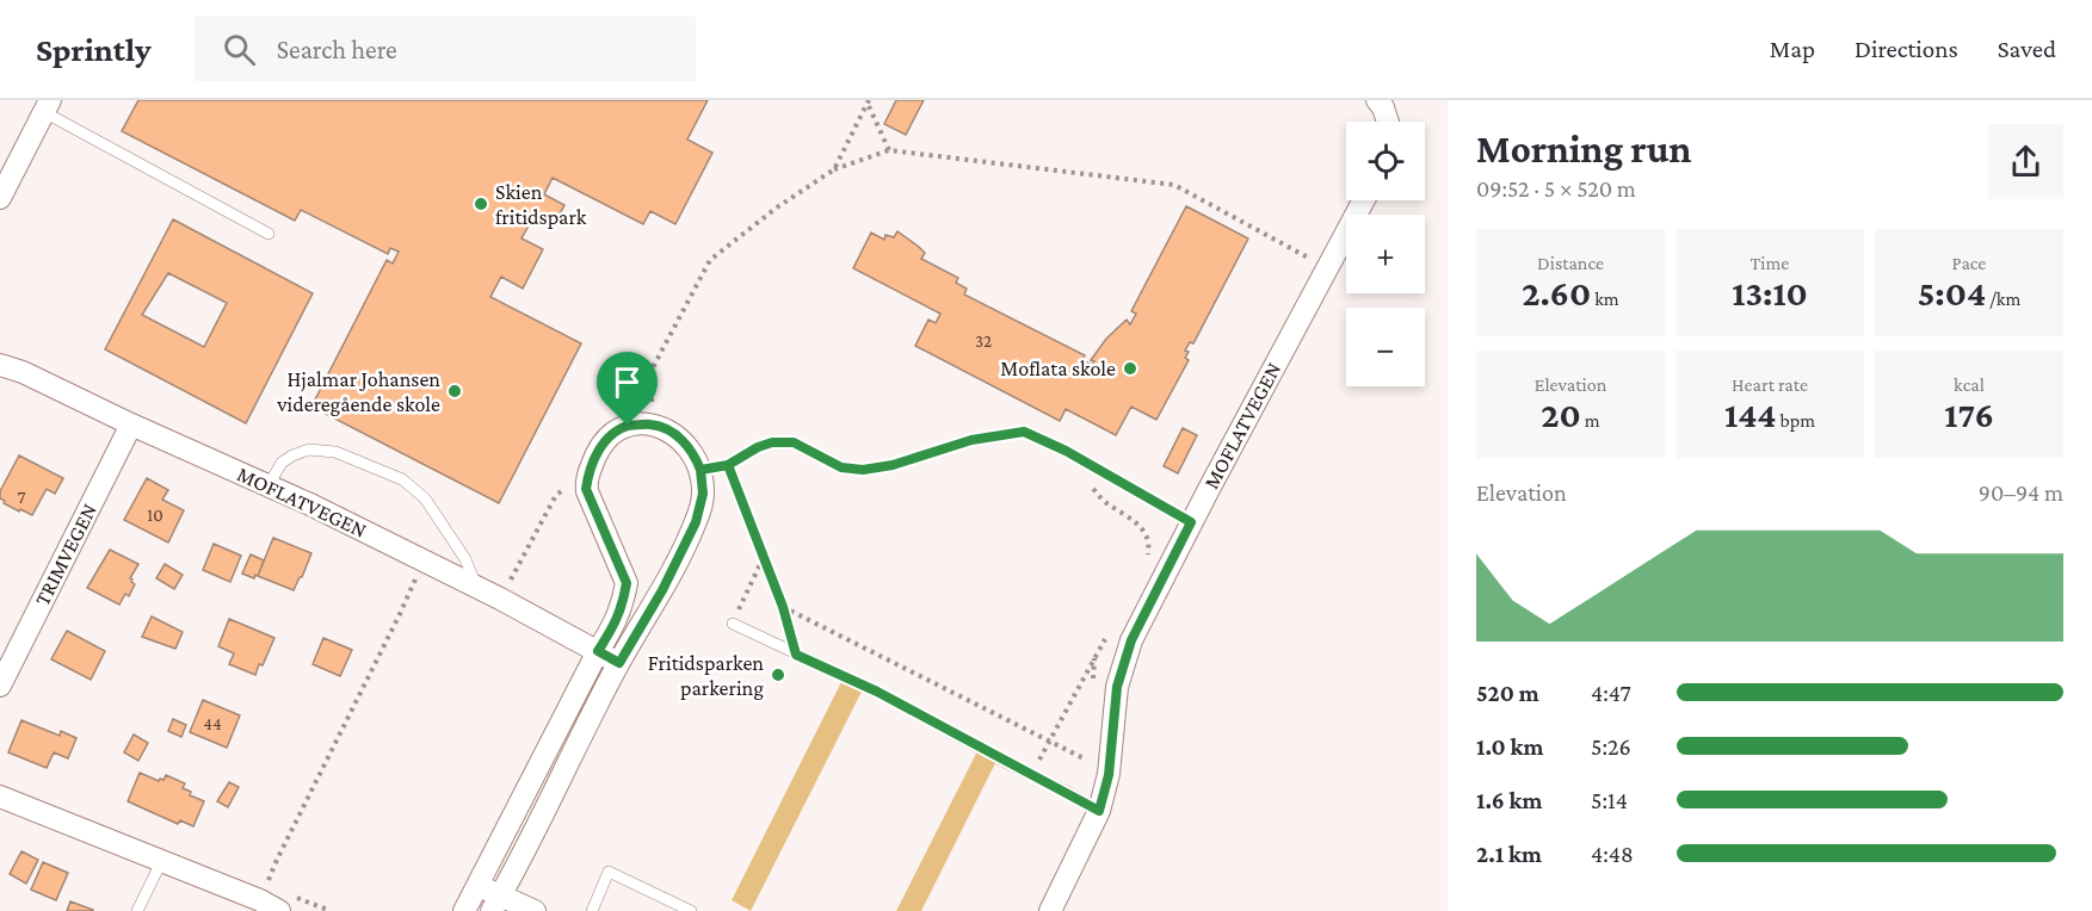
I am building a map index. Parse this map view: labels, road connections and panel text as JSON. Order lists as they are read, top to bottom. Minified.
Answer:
{"streets":{"street":["MOFLATVEGEN","TRIMVEGEN"]},"crossings":[["MOFLATVEGEN","TRIMVEGEN"]],"places":["Skien fritidspark","Moflata skole","Hjalmar Johansen videregående skole","Fritidsparken parkering"],"house_numbers":["32","7","10","44"],"page":{"header":"Sprintly","search":"Search here","nav":["Map","Directions","Saved"],"heading":["Morning run","09:52 · 5 × 520 m"],"map_buttons":["+","−"],"stats":[["Distance","2.60 km"],["Time","13:10"],["Pace","5:04 /km"],["Elevation","20 m"],["Heart rate","144 bpm"],["kcal","176"]],"chart":["Elevation","90–94 m"],"list":[{"name":"520 m","note":"4:47"},{"name":"1.0 km","note":"5:26"},{"name":"1.6 km","note":"5:14"},{"name":"2.1 km","note":"4:48"}]}}
